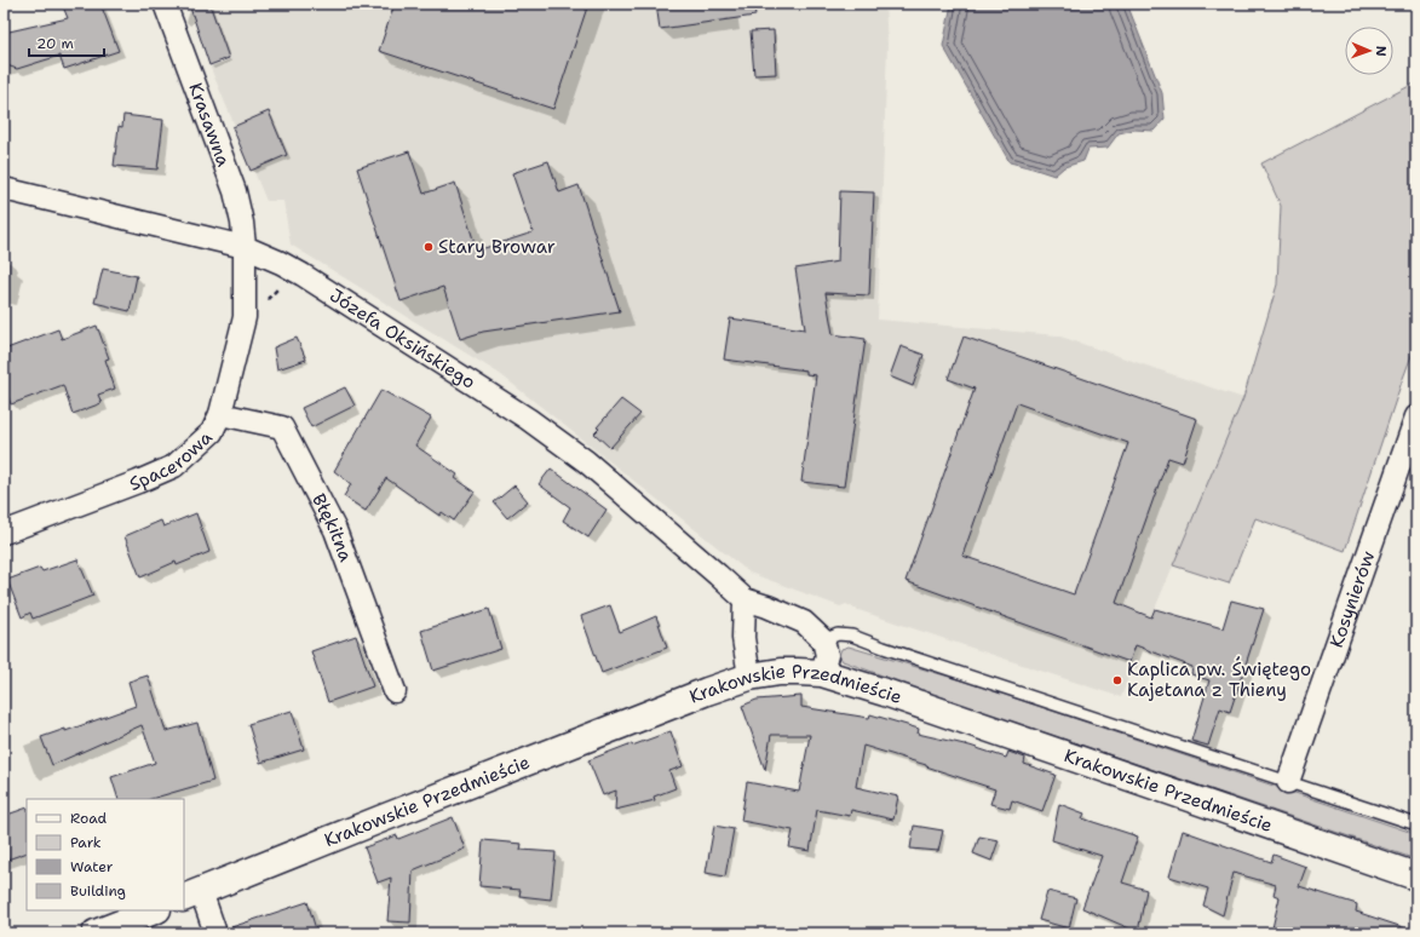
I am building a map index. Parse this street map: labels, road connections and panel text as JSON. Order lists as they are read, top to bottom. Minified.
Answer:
{"streets":{"street":["Krasawna","Józefa Oksińskiego","Spacerowa","Błękitna","Kosynierów","Krakowskie Przedmieście"]},"crossings":[["Krasawna","Józefa Oksińskiego"],["Krasawna","Spacerowa"],["Józefa Oksińskiego","Spacerowa"],["Spacerowa","Błękitna"]],"places":["Stary Browar","Kaplica pw. Świętego Kajetana z Thieny"],"legend":["Road","Park","Water","Building"],"scale_bar":"20 m","north":"right"}
